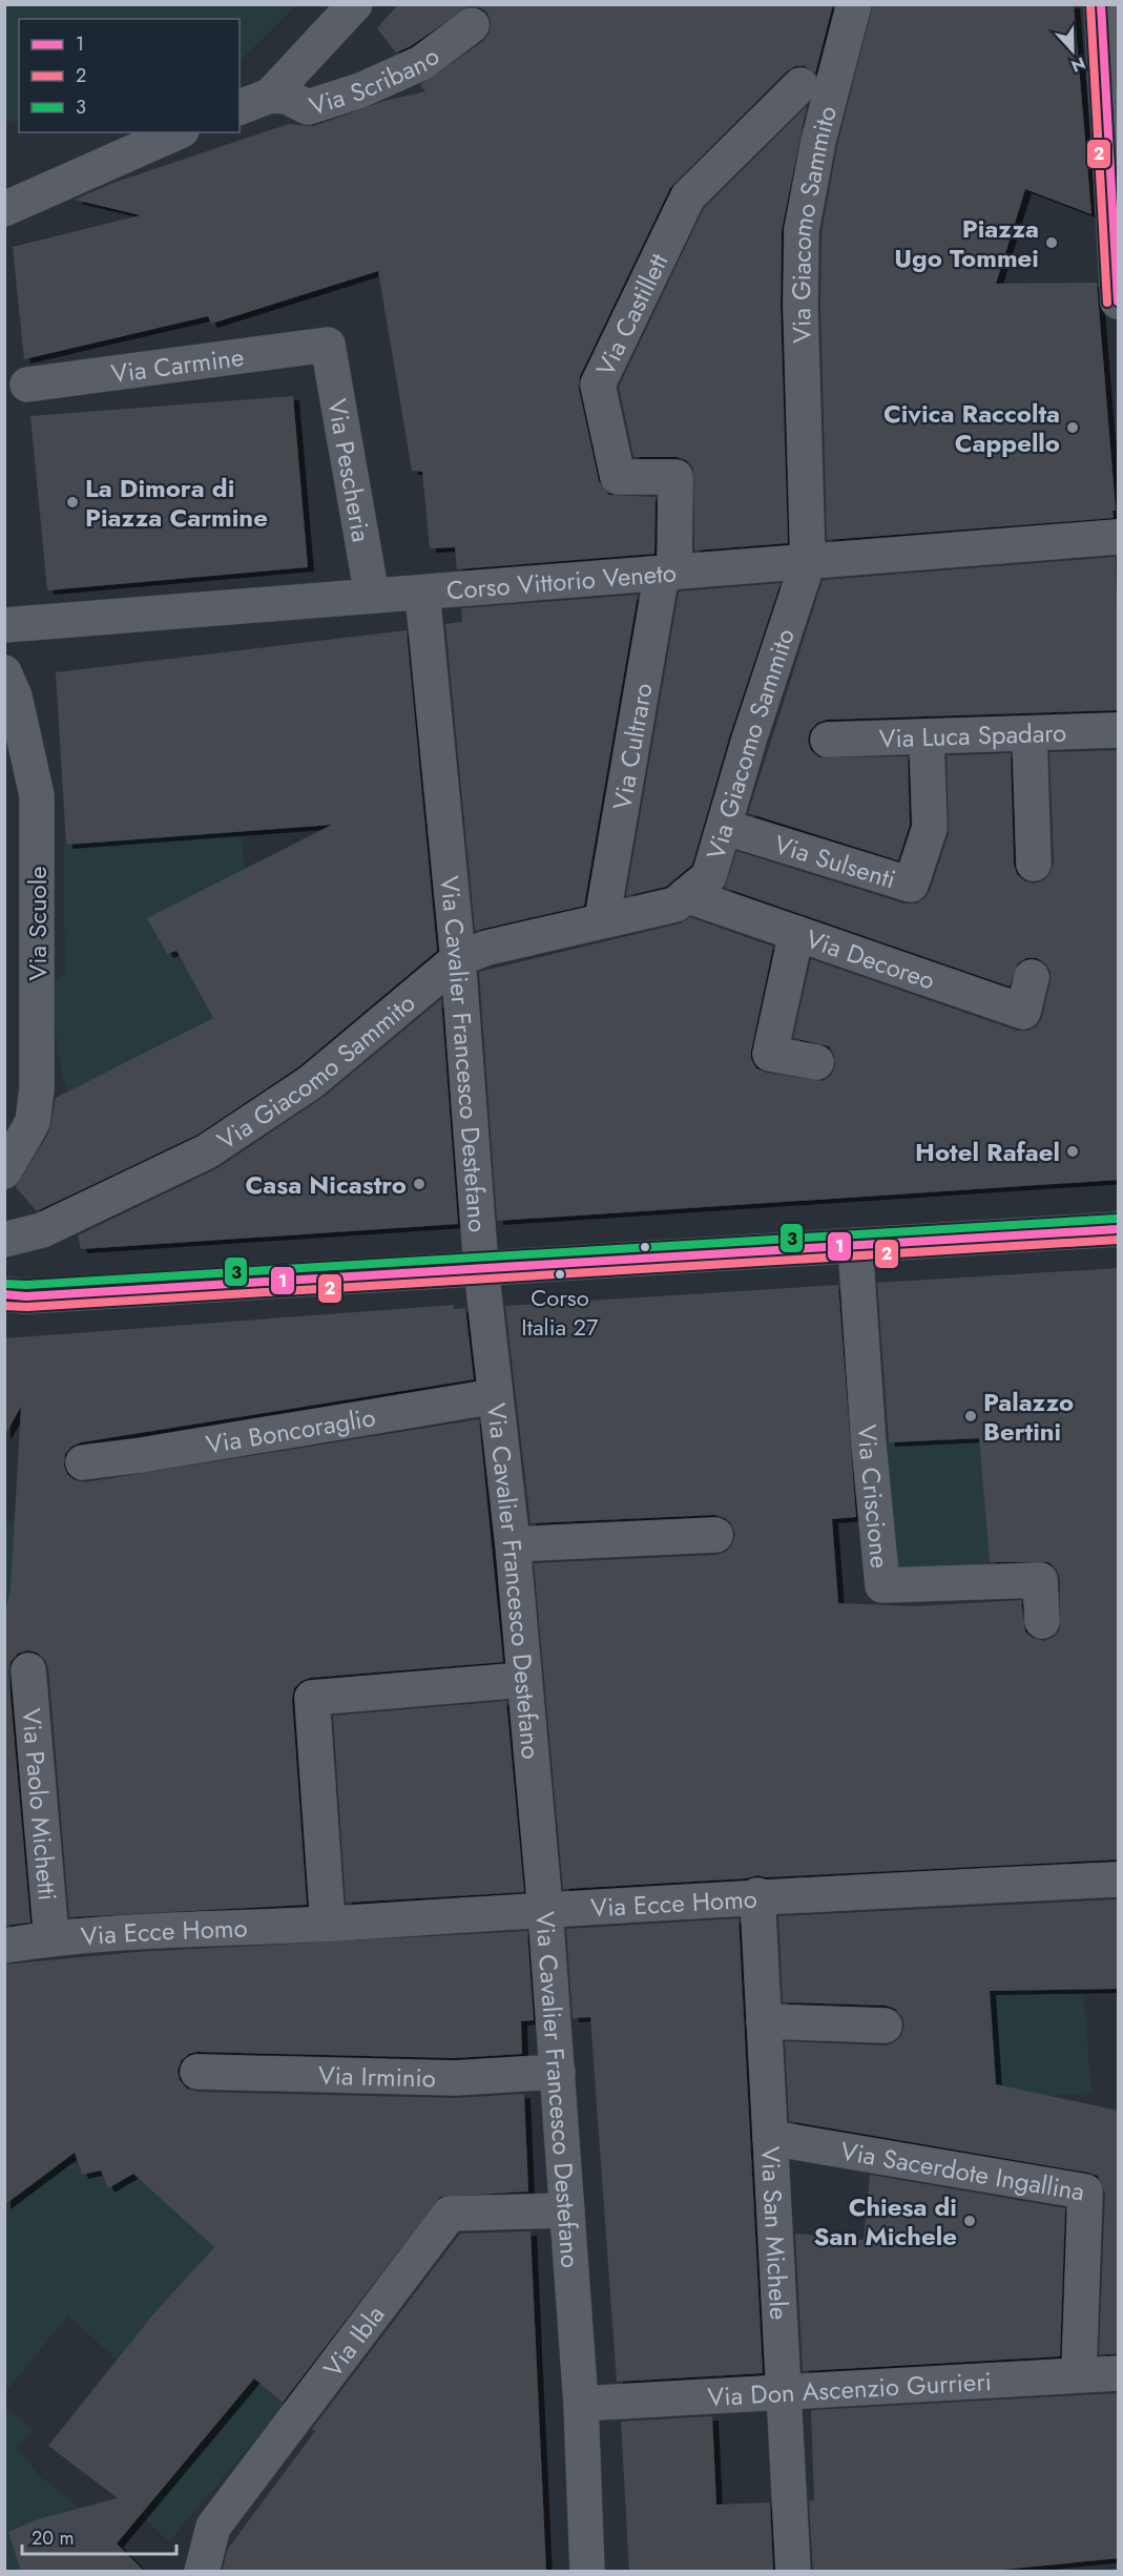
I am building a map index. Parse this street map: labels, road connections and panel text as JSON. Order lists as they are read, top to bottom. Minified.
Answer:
{"streets":{"street":["Via Scribano","Via Giacomo Sammito","Via Castillett","Via Carmine","Via Pescheria","Corso Vittorio Veneto","Via Luca Spadaro","Via Cultraro","Via Sulsenti","Via Scuole","Via Decoreo","Via Cavalier Francesco Destefano","Via Boncoraglio","Via Criscione","Via Paolo Michetti","Via Ecce Homo","Via Irminio","Via Sacerdote Ingallina","Via San Michele","Via Ibla","Via Don Ascenzio Gurrieri"]},"crossings":[["Via Giacomo Sammito","Corso Vittorio Veneto"],["Via Giacomo Sammito","Via Cultraro"],["Via Giacomo Sammito","Via Sulsenti"],["Via Giacomo Sammito","Via Decoreo"],["Via Giacomo Sammito","Via Cavalier Francesco Destefano"],["Via Castillett","Corso Vittorio Veneto"],["Via Castillett","Via Cultraro"],["Via Carmine","Via Pescheria"],["Via Pescheria","Corso Vittorio Veneto"],["Corso Vittorio Veneto","Via Cultraro"],["Corso Vittorio Veneto","Via Cavalier Francesco Destefano"],["Via Luca Spadaro","Via Sulsenti"],["Via Cavalier Francesco Destefano","Via Boncoraglio"],["Via Cavalier Francesco Destefano","Via Ecce Homo"],["Via Cavalier Francesco Destefano","Via Irminio"],["Via Cavalier Francesco Destefano","Via Ibla"],["Via Cavalier Francesco Destefano","Via Don Ascenzio Gurrieri"],["Via Paolo Michetti","Via Ecce Homo"],["Via Ecce Homo","Via San Michele"],["Via Sacerdote Ingallina","Via San Michele"],["Via Sacerdote Ingallina","Via Don Ascenzio Gurrieri"],["Via San Michele","Via Don Ascenzio Gurrieri"]],"places":["Piazza Ugo Tommei","Civica Raccolta Cappello","La Dimora di Piazza Carmine","Hotel Rafael","Casa Nicastro","Corso Italia 27","Palazzo Bertini","Chiesa di San Michele"],"lines":["transit line 1","transit line 2","transit line 3"],"legend":["1","2","3"],"scale_bar":"20 m","north":"bottom"}
